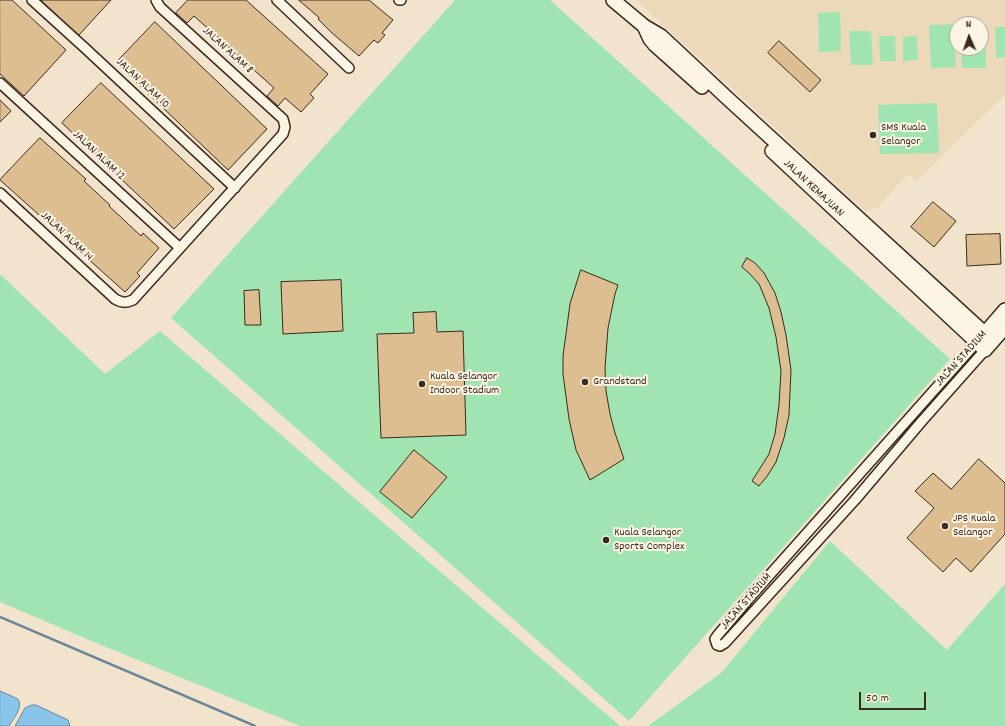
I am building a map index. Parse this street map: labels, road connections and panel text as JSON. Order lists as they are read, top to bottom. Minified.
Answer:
{"streets":{"street":["JALAN ALAM 8","JALAN ALAM 10","JALAN ALAM 12","JALAN KEMAJUAN","JALAN ALAM 14","JALAN STADIUM"]},"crossings":[["JALAN ALAM 8","JALAN ALAM 10"],["JALAN ALAM 12","JALAN ALAM 14"],["JALAN KEMAJUAN","JALAN STADIUM"]],"places":["SMS Kuala Selangor","Grandstand","Kuala Selangor Indoor Stadium","JPS Kuala Selangor","Kuala Selangor Sports Complex"],"scale_bar":"50 m","north":"top"}
